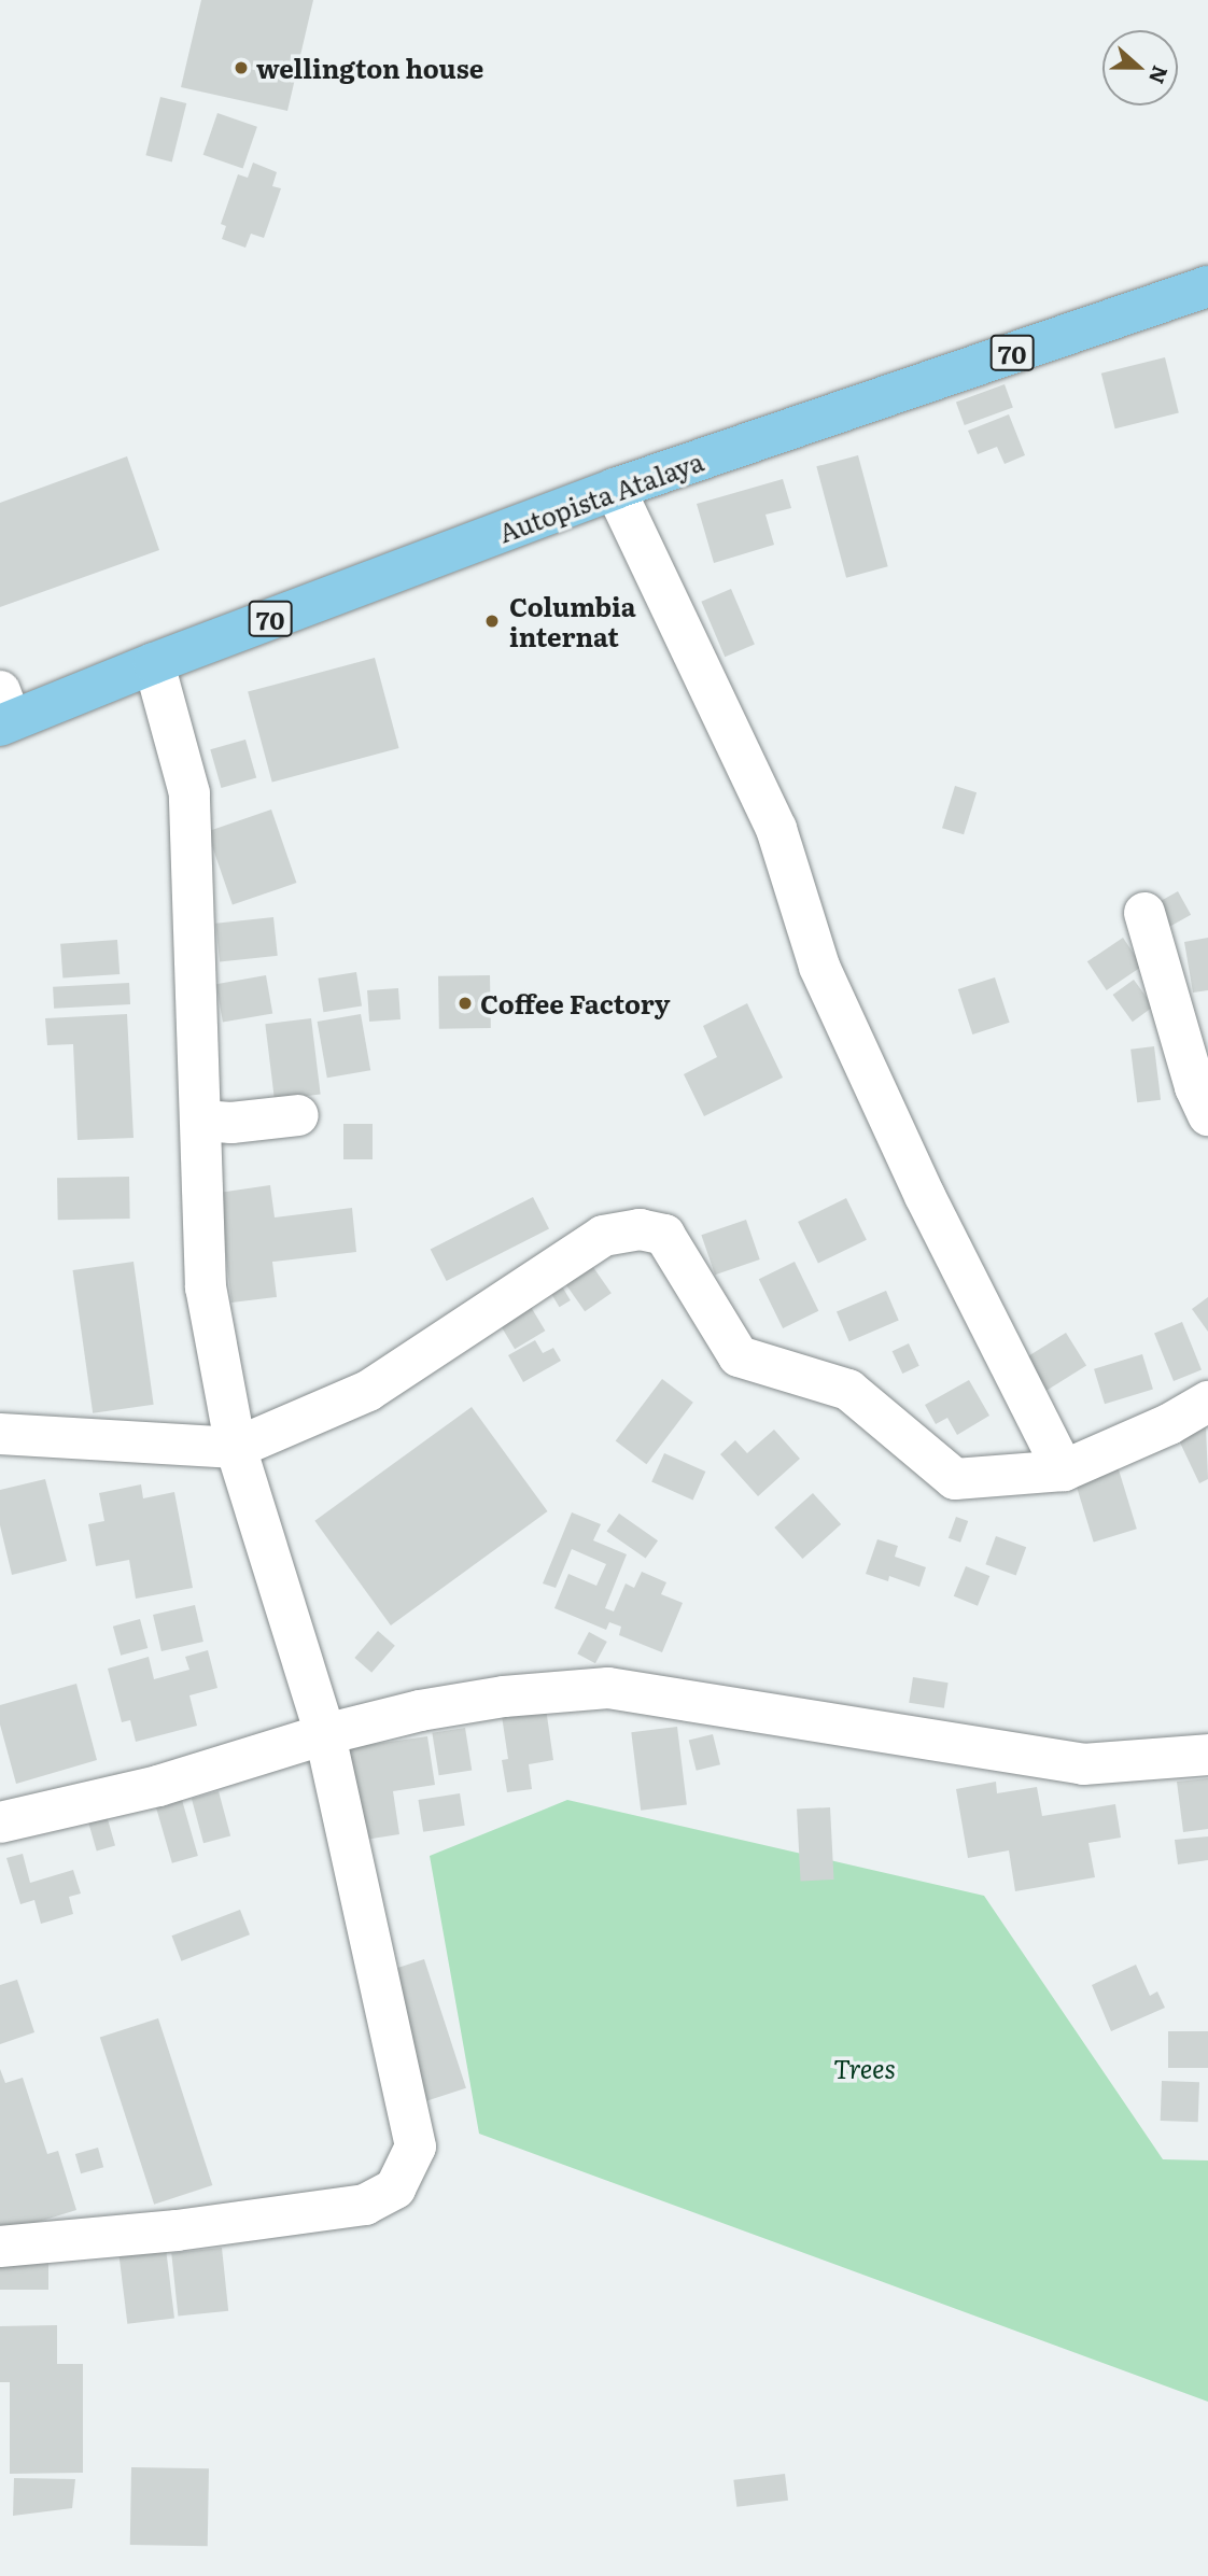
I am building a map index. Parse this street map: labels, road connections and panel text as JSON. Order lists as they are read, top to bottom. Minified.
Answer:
{"streets":{"main road":["70","Autopista Atalaya"]},"parks":["Trees"],"places":["wellington house","Columbia internat","Coffee Factory"],"north":"right"}
